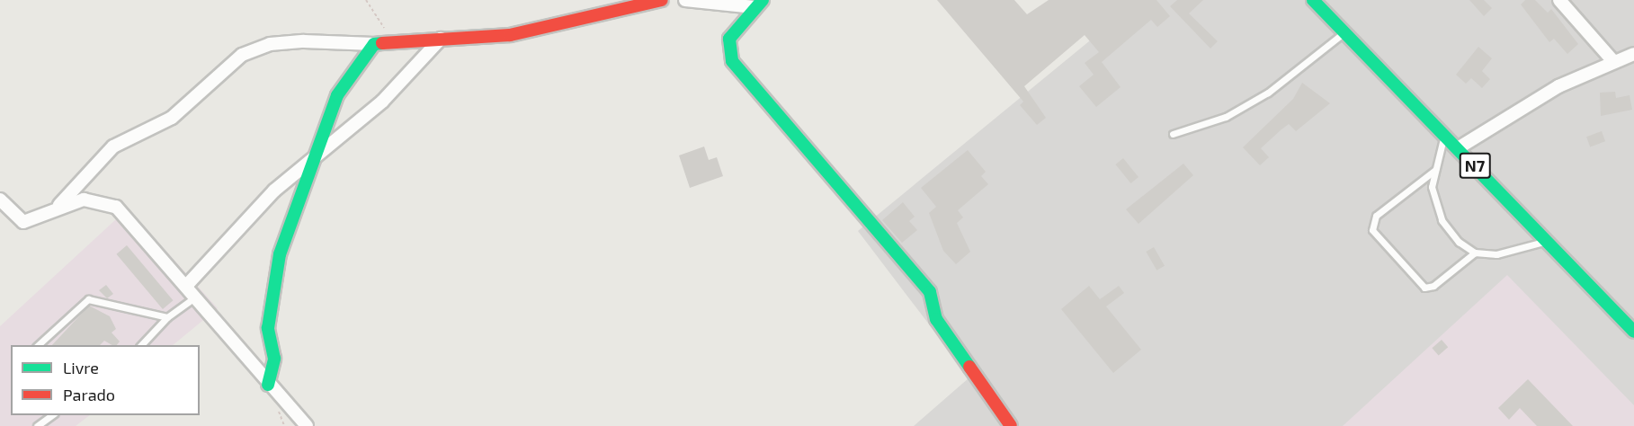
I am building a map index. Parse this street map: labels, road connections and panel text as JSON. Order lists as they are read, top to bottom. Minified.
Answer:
{"streets":{"main road":["N7"]},"legend":["Livre","Parado"]}
